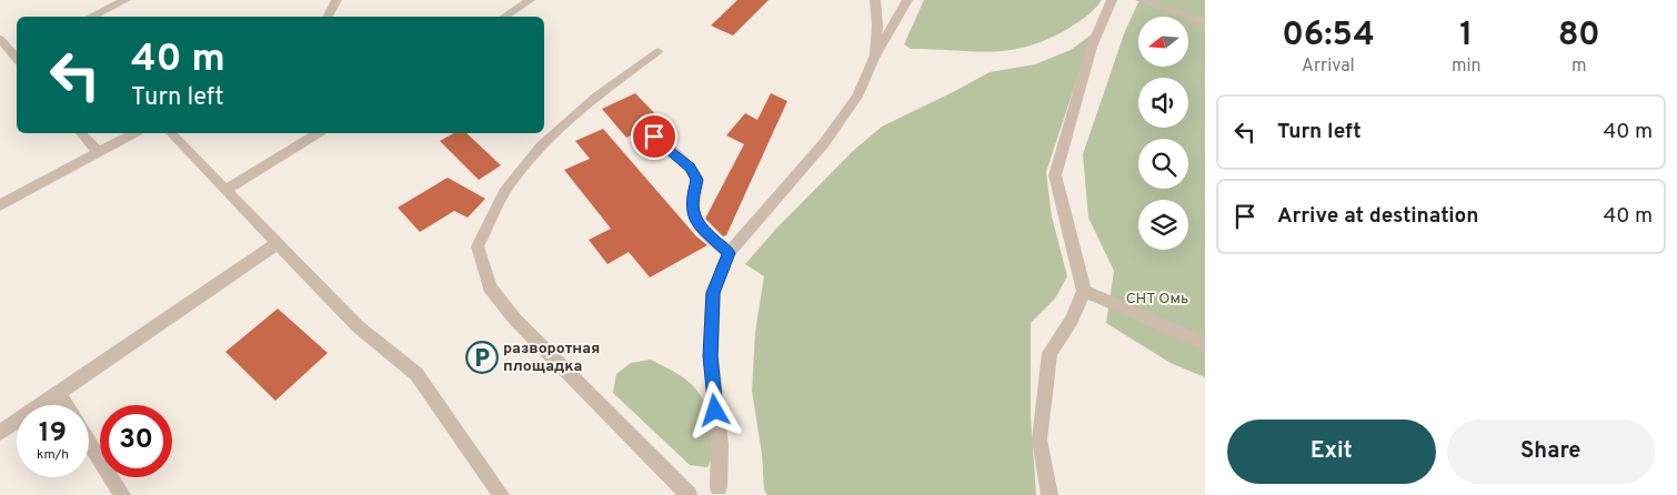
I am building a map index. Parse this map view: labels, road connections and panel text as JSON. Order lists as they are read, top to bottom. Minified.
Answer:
{"parks":["СНТ Омь"],"places":{"parking":["разворотная площадка"]},"north":"left","page":{"eta":["06:54","Arrival","1","min","80","m"],"turn":["40 m","Turn left"],"list":[{"name":"Turn left","value":"40 m"},{"name":"Arrive at destination","value":"40 m"}],"speed":"19 km/h","limit":"30","buttons":["Exit","Share"]}}
